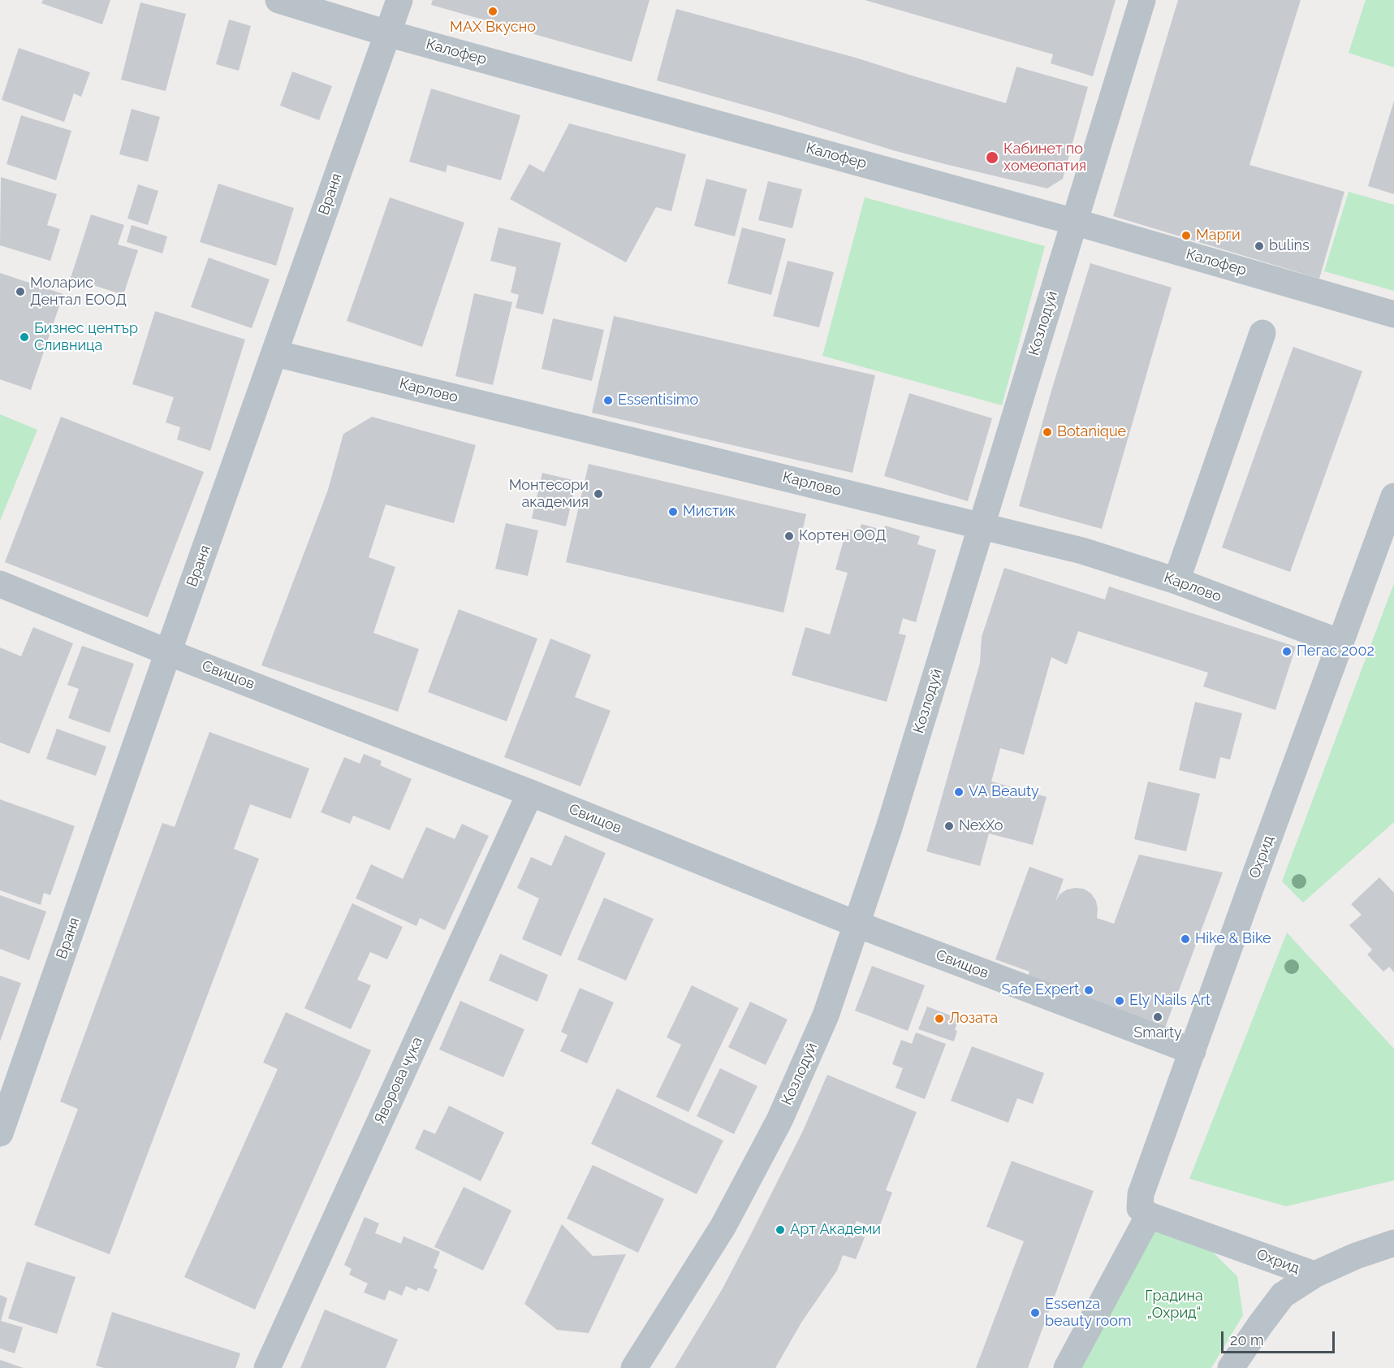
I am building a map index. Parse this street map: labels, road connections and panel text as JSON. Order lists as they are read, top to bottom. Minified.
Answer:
{"streets":{"street":["Калофер","Враня","Козлодуй","Карлово","Свищов","Охрид","Яворова чука"]},"crossings":[["Калофер","Враня"],["Калофер","Козлодуй"],["Враня","Карлово"],["Враня","Свищов"],["Козлодуй","Карлово"],["Козлодуй","Свищов"],["Карлово","Охрид"],["Свищов","Охрид"],["Свищов","Яворова чука"]],"parks":["Градина „Охрид“"],"places":["MAX Вкусно","Кабинет по хомеопатия","Марги","bulins","Моларис Дентал ЕООД","Бизнес център Сливница","Essentisimo","Botanique","Монтесори академия","Мистик","Кортен ООД","Пегас 2002","VA Beauty","NexXo","Hike & Bike","Safe Expert","Ely Nails Art","Smarty","Лозата","Арт Академи","Essenza beauty room"],"scale_bar":"20 m"}
